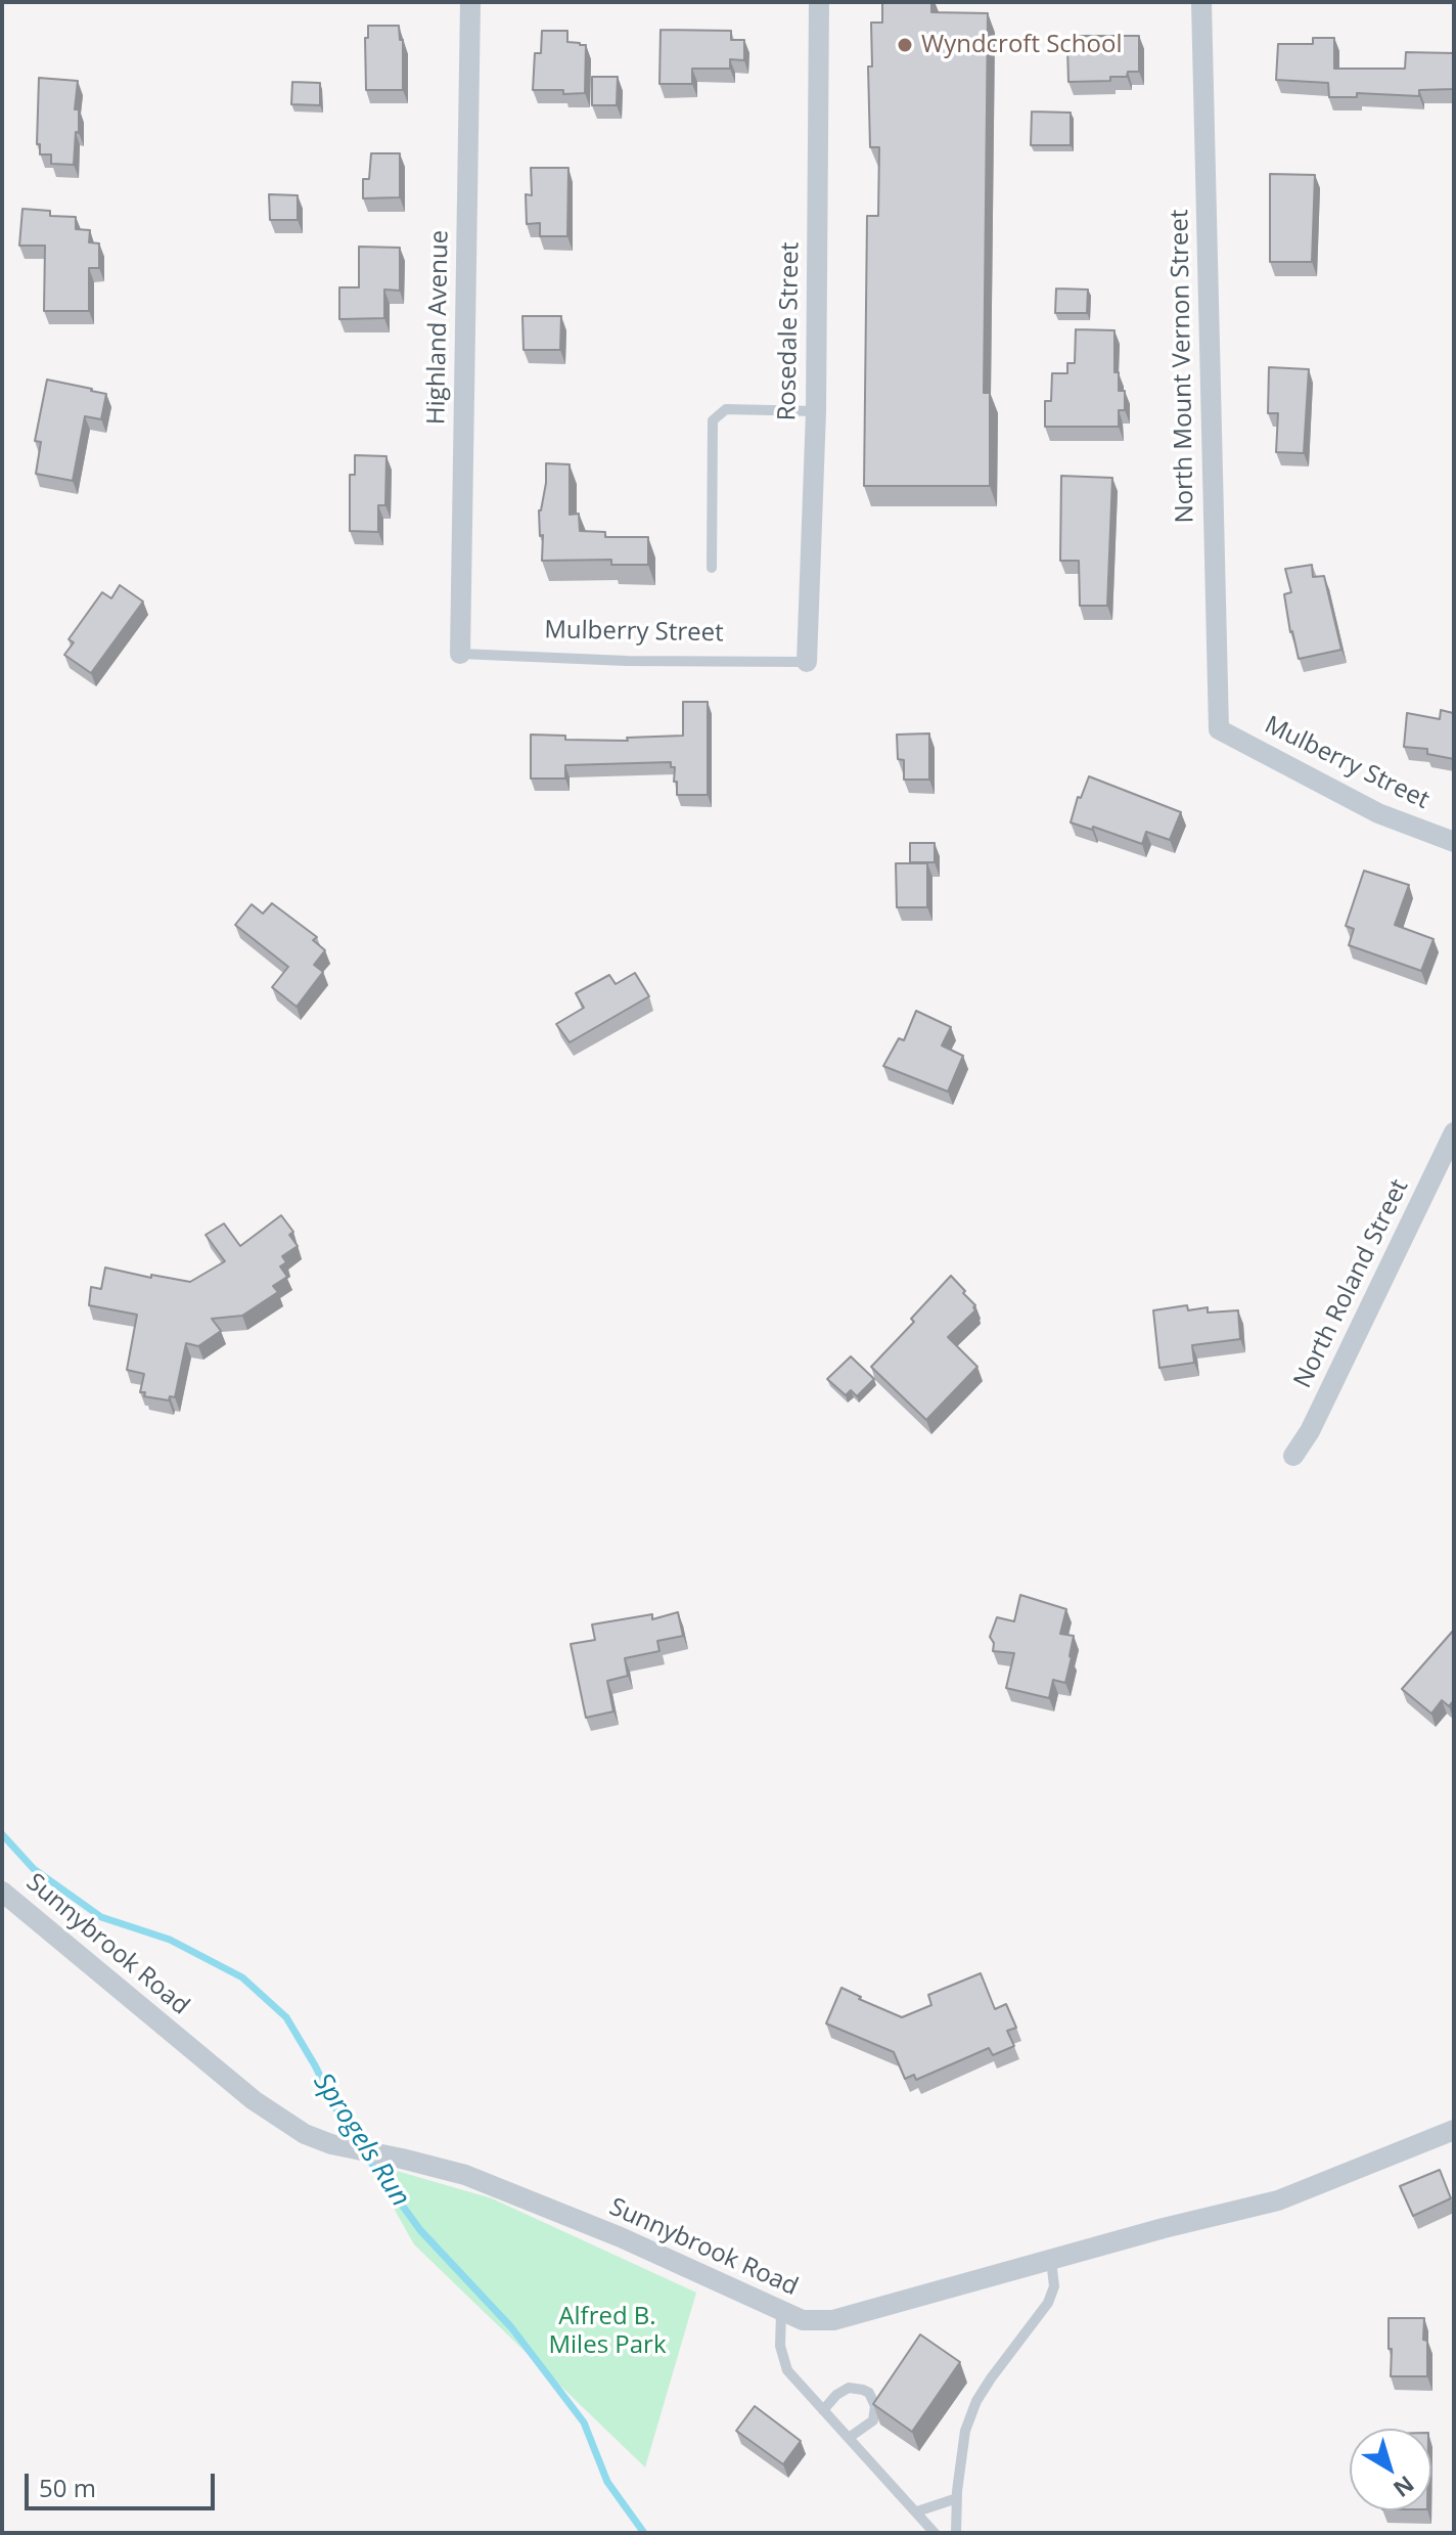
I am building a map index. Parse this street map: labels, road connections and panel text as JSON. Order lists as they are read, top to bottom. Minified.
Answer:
{"streets":{"street":["Highland Avenue","Rosedale Street","North Mount Vernon Street","Mulberry Street","North Roland Street","Sunnybrook Road"]},"crossings":[["Highland Avenue","Mulberry Street"],["Rosedale Street","Mulberry Street"],["North Mount Vernon Street","Mulberry Street"]],"water":["Sprogels Run"],"parks":["Alfred B. Miles Park"],"places":["Wyndcroft School"],"scale_bar":"50 m","north":"bottom right"}
